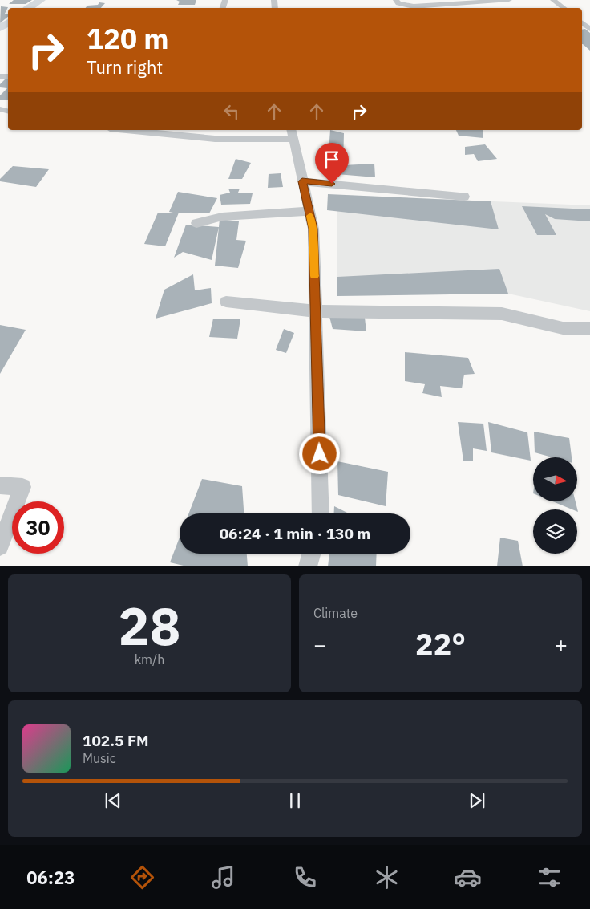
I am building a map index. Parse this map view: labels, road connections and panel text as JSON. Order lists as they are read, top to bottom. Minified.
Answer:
{"north":"right","page":{"turn":["120 m","Turn right"],"limit":"30","trip":"06:24 · 1 min · 130 m","tile":[["28","km/h"],"Climate"],"heat":["−","22°","+"],"song":["102.5 FM","Music"],"tabs":"06:23"}}
